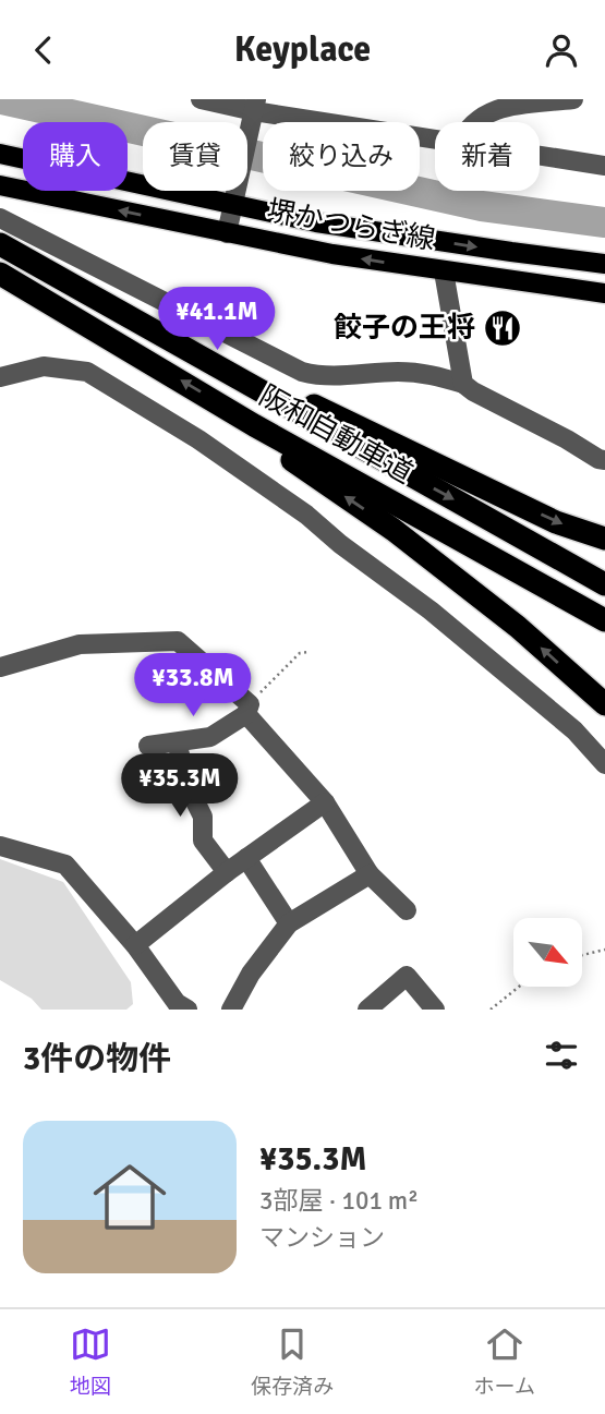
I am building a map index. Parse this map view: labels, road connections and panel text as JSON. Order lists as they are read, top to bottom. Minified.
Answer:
{"streets":{"highway":["阪和自動車道"],"main road":["堺かつらぎ線"]},"places":{"restaurant":["餃子の王将"]},"north":"bottom right","page":{"header":"Keyplace","chip":["購入","賃貸","絞り込み","新着"],"price":["¥41.1M","¥33.8M","¥35.3M"],"heading":"3件の物件","list":[{"name":"¥35.3M","note":"3部屋 · 101 m² · マンション"}],"tabs":["地図","保存済み","ホーム"]}}
